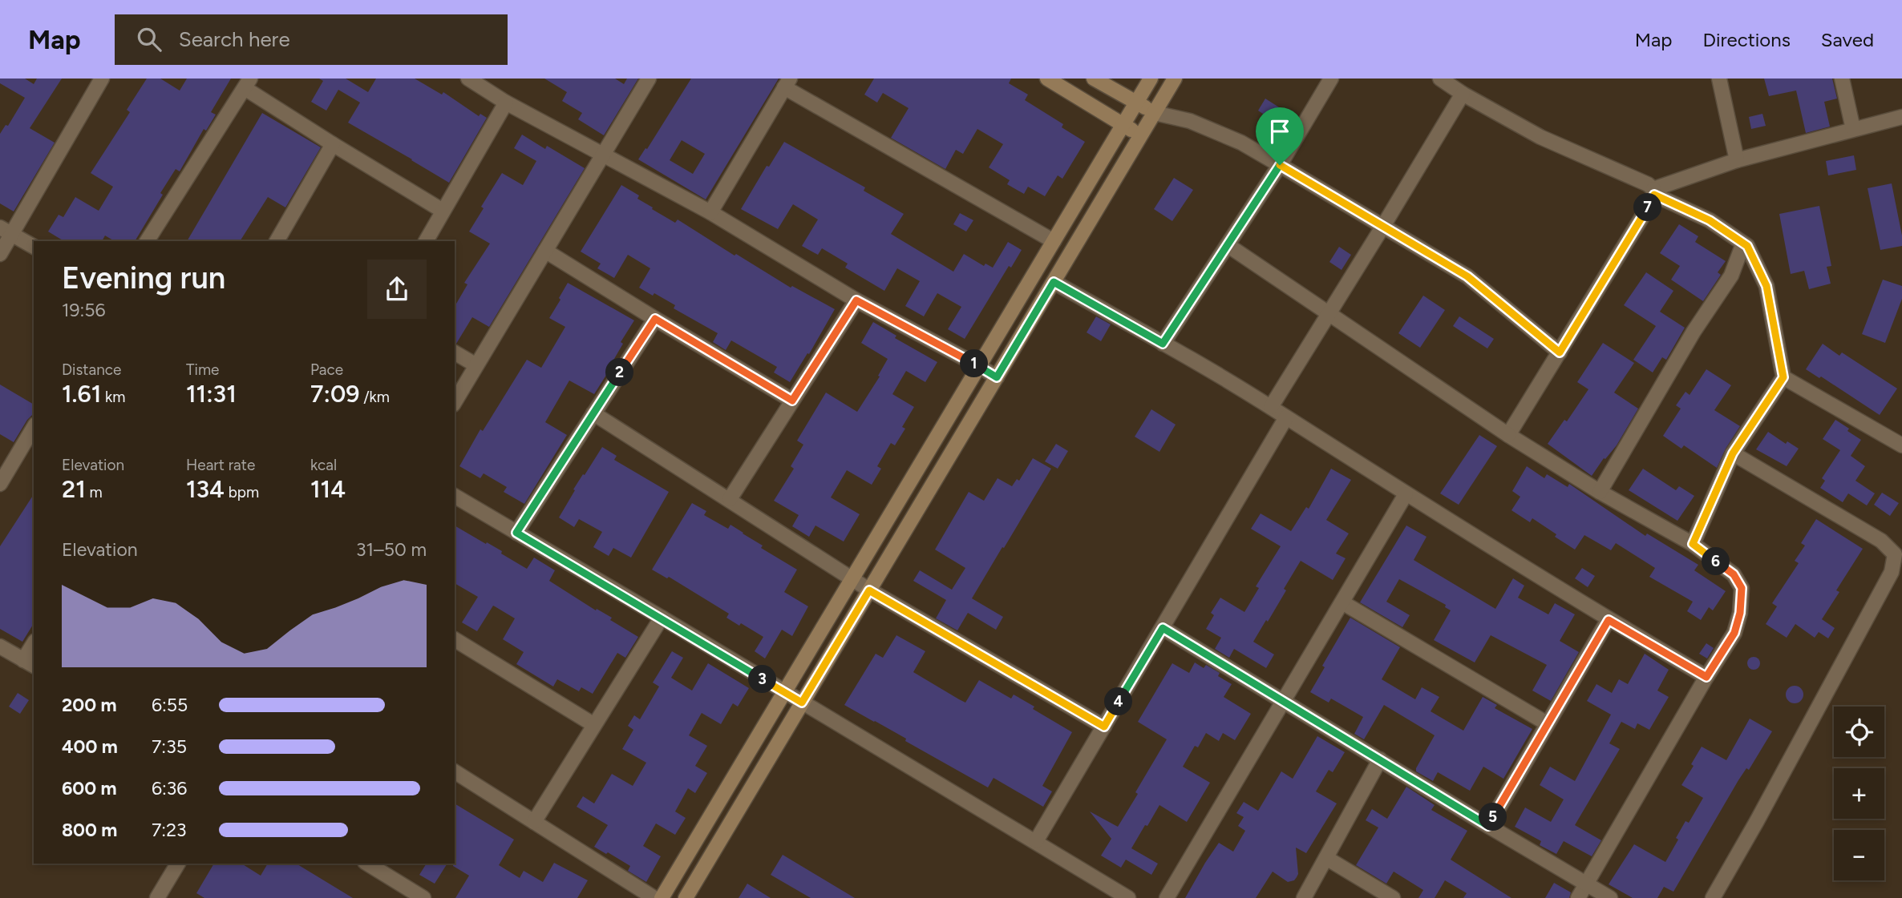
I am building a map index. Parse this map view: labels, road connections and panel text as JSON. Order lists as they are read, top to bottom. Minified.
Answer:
{"page":{"header":"Map","search":"Search here","nav":["Map","Directions","Saved"],"pins":["7","1","2","6","3","4","5"],"heading":["Evening run","19:56"],"stats":[["Distance","1.61 km"],["Time","11:31"],["Pace","7:09 /km"],["Elevation","21 m"],["Heart rate","134 bpm"],["kcal","114"]],"chart":["Elevation","31–50 m"],"list":[{"name":"200 m","note":"6:55"},{"name":"400 m","note":"7:35"},{"name":"600 m","note":"6:36"},{"name":"800 m","note":"7:23"}],"map_buttons":["+","−"]}}
